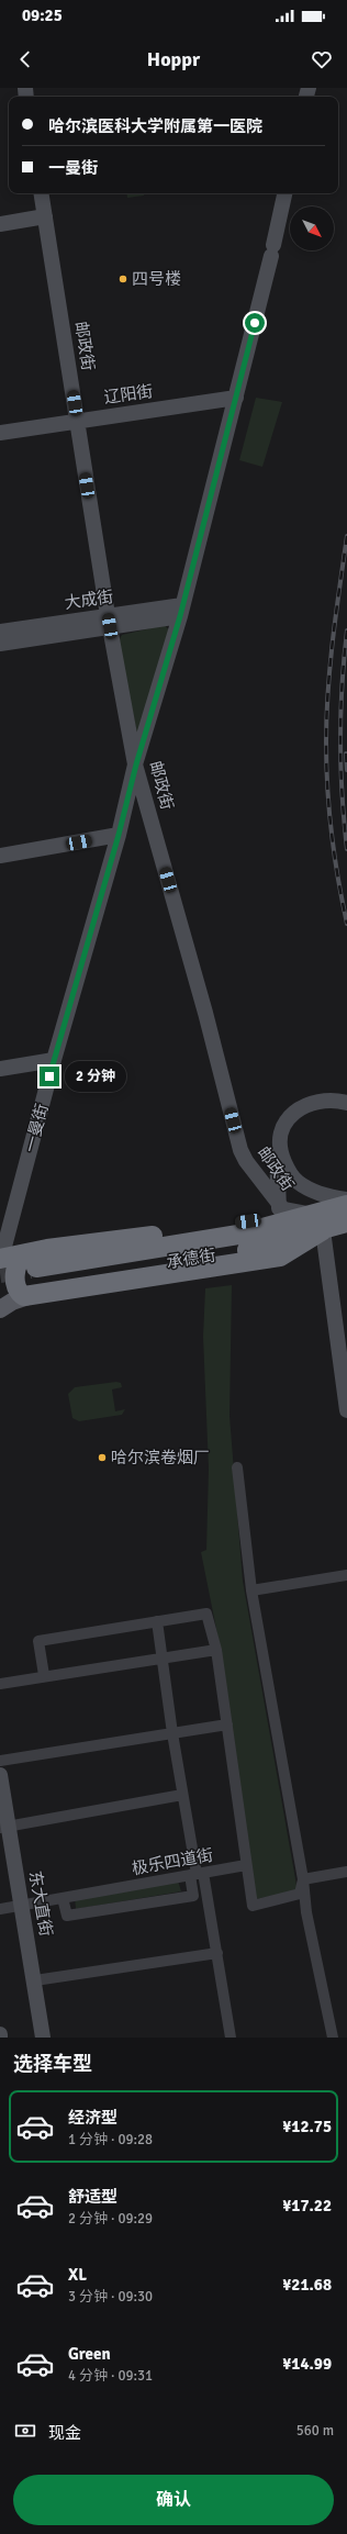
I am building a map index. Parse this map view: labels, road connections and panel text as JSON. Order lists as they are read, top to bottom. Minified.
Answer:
{"streets":{"highway":["承德街"],"main road":["邮政街","辽阳街","大成街","一曼街","东大直街"],"street":["极乐四道街"]},"crossings":[["邮政街","辽阳街"],["邮政街","大成街"],["邮政街","一曼街"],["辽阳街","一曼街"],["大成街","一曼街"],["极乐四道街","东大直街"]],"places":["四号楼","哈尔滨卷烟厂"],"north":"bottom right","page":{"status":"09:25","header":"Hoppr","banner":["哈尔滨医科大学附属第一医院","一曼街"],"bubble":"2 分钟","heading":"选择车型","list":[{"name":"经济型","note":"1 分钟 · 09:28","value":"¥12.75"},{"name":"舒适型","note":"2 分钟 · 09:29","value":"¥17.22"},{"name":"XL","note":"3 分钟 · 09:30","value":"¥21.68"},{"name":"Green","note":"4 分钟 · 09:31","value":"¥14.99"}],"pay":["现金","560 m"],"buttons":"确认"}}
